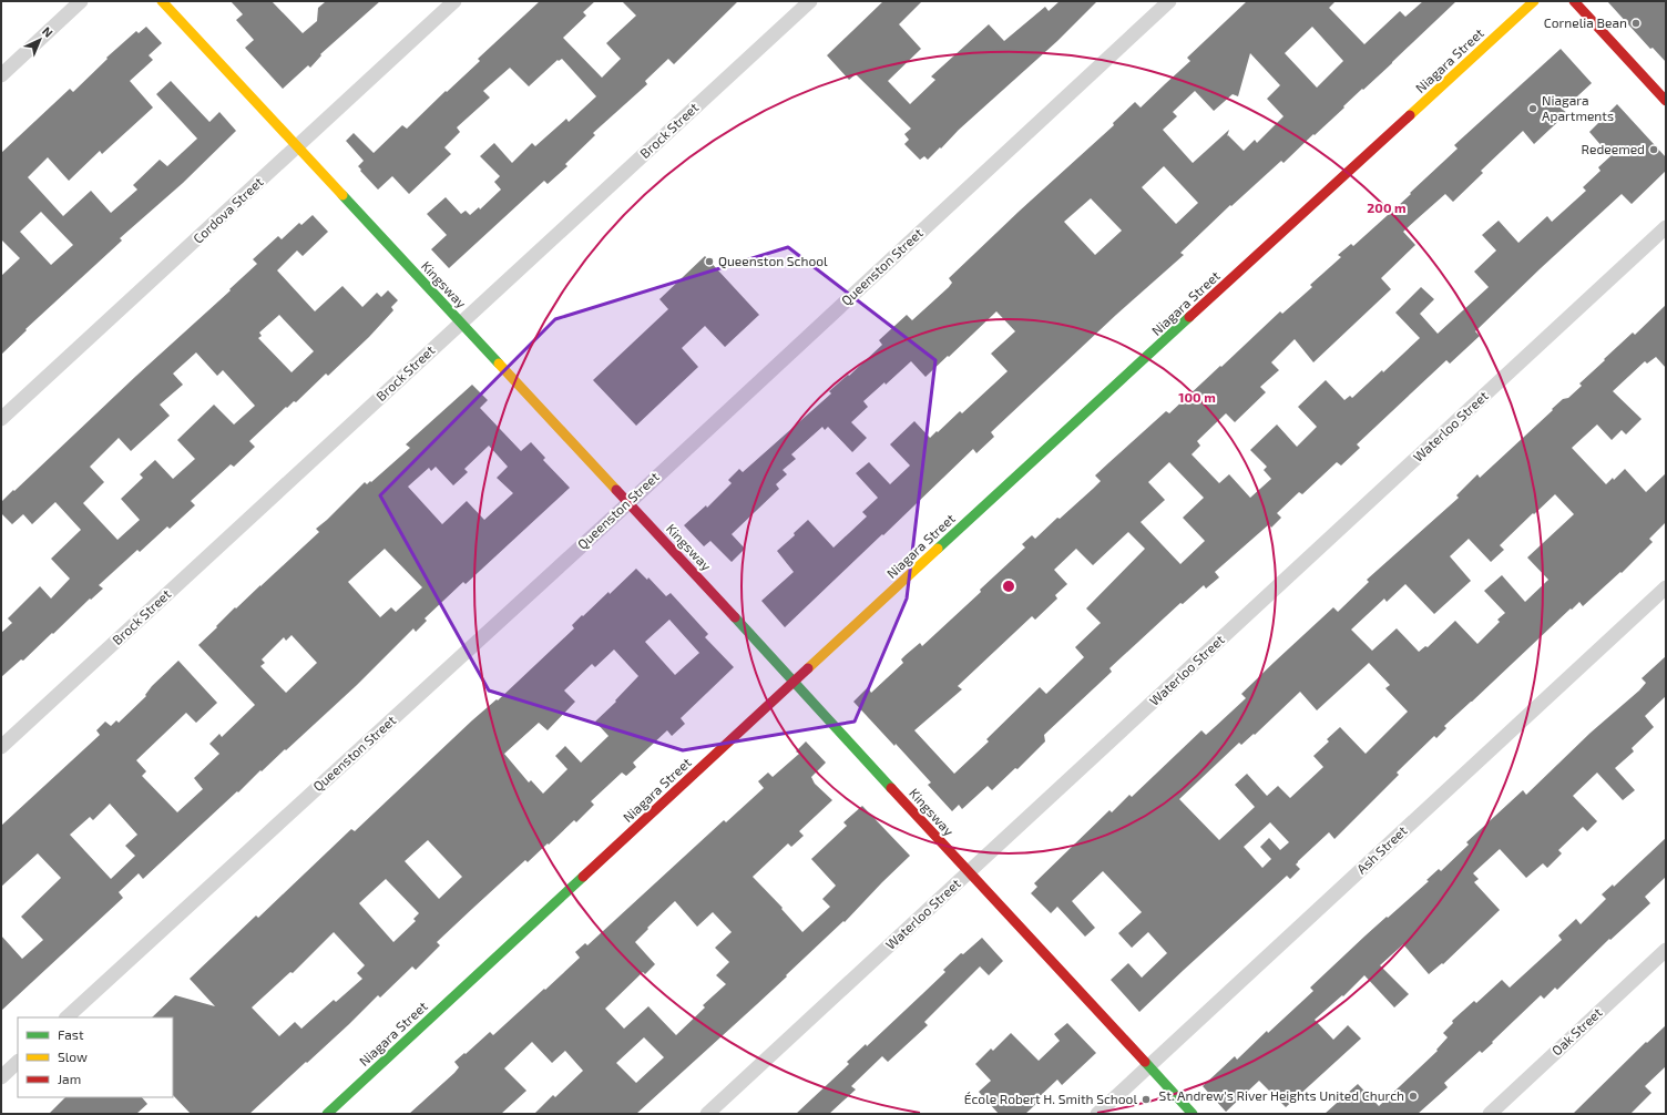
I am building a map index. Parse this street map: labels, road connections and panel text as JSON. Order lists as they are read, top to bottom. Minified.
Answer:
{"streets":{"street":["Niagara Street","Brock Street","Cordova Street","Queenston Street","Kingsway","Waterloo Street","Ash Street","Oak Street"]},"crossings":[["Niagara Street","Kingsway"],["Brock Street","Kingsway"],["Cordova Street","Kingsway"],["Queenston Street","Kingsway"],["Kingsway","Waterloo Street"],["Kingsway","Ash Street"]],"places":["Cornelia Bean","Niagara Apartments","Redeemed","Queenston School","St. Andrew's River Heights United Church","École Robert H. Smith School"],"legend":["Fast","Slow","Jam"],"north":"top right","rings":["200 m","100 m"]}
